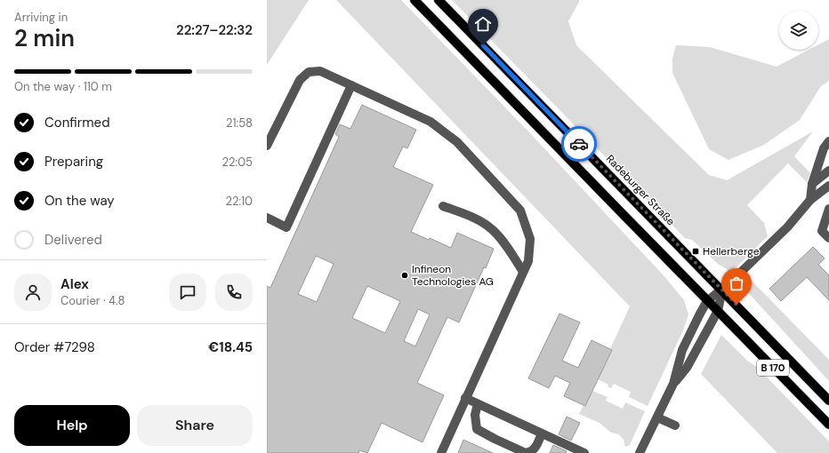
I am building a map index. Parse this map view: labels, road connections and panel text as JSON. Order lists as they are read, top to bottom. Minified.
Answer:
{"streets":{"main road":["Radeburger Straße","B 170"]},"places":{"transit":["Hellerberge"],"other":["Infineon Technologies AG"]},"page":{"heading":["2 min","Arriving in","22:27–22:32"],"panel":["Alex","Courier · 4.8","Order #7298","€18.45"],"bar":"On the way · 110 m","list":[["Confirmed","21:58"],["Preparing","22:05"],["On the way","22:10"],"Delivered"],"buttons":["Help","Share"]}}
